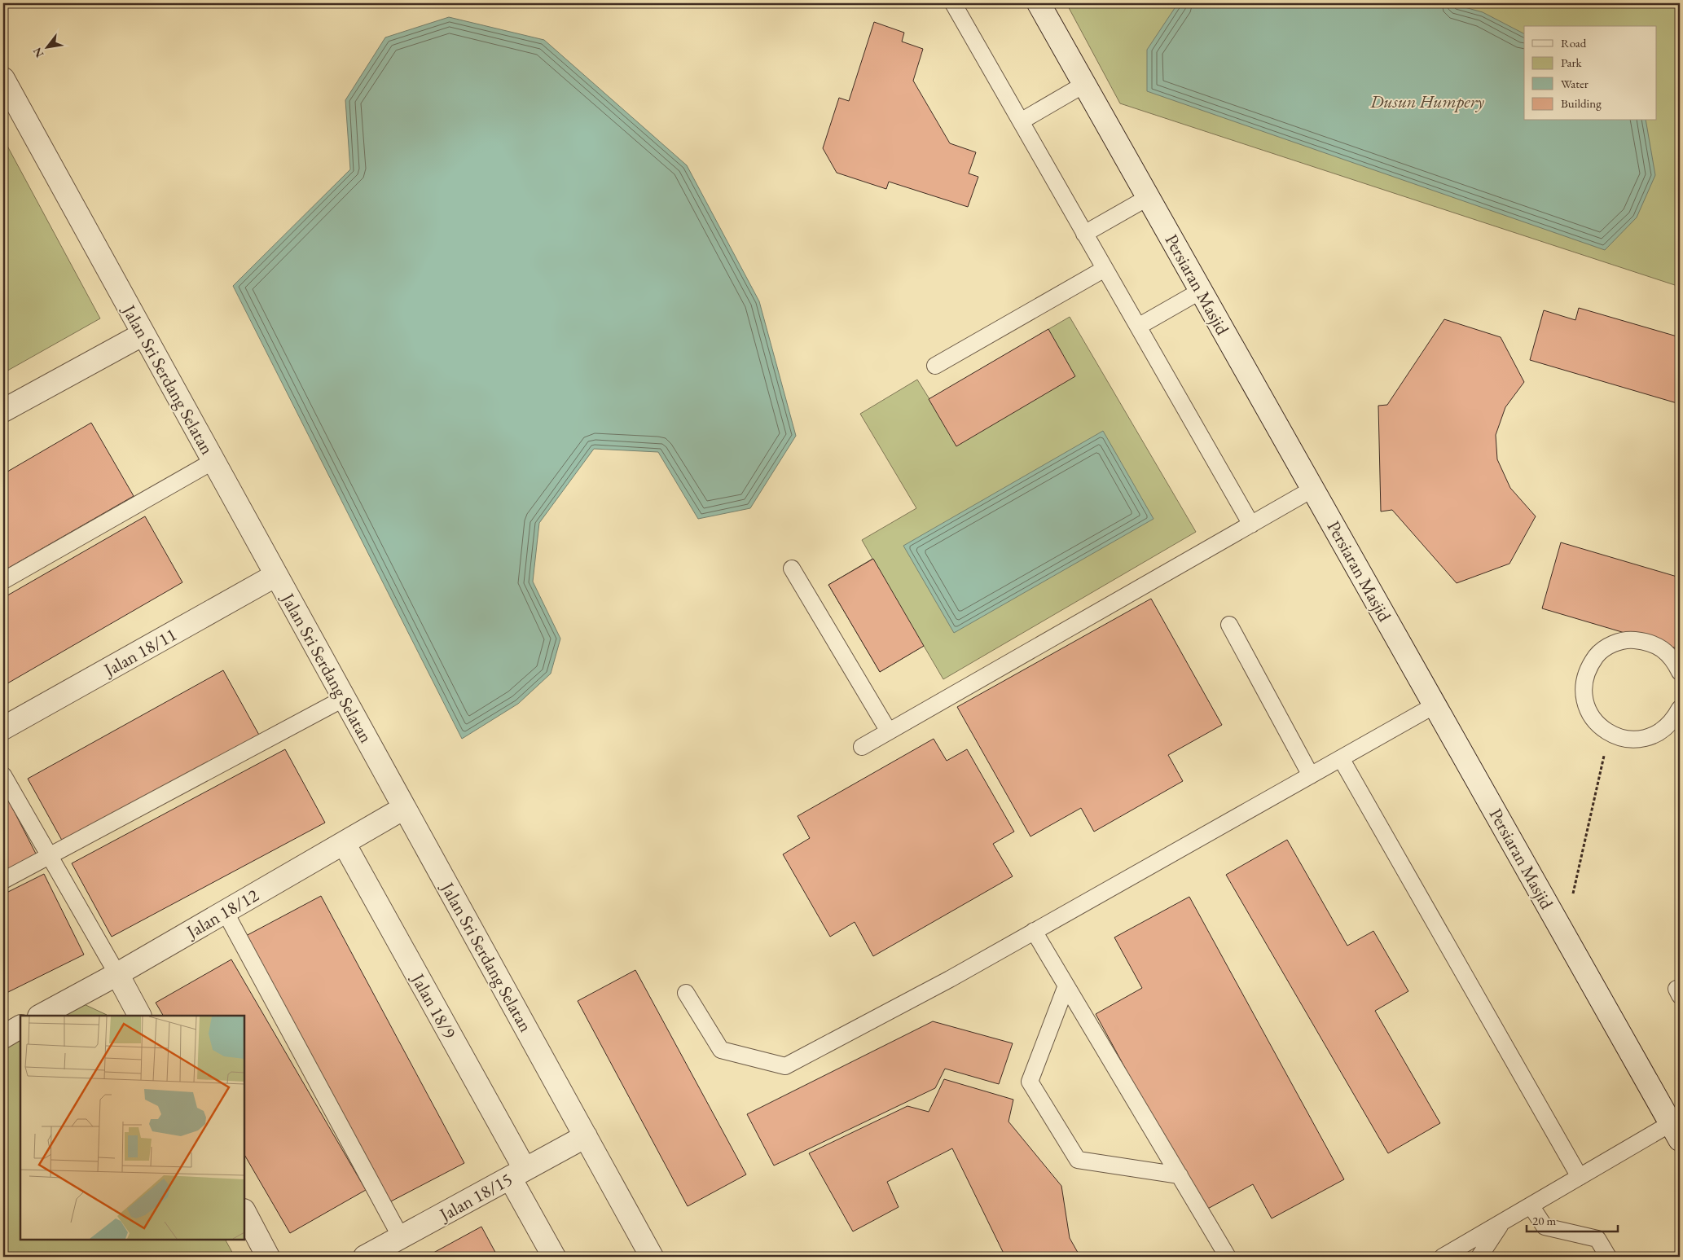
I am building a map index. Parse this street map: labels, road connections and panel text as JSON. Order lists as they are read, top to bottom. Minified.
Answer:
{"streets":{"street":["Persiaran Masjid","Jalan Sri Serdang Selatan","Jalan 18/11","Jalan 18/12","Jalan 18/9","Jalan 18/15"]},"crossings":[["Jalan Sri Serdang Selatan","Jalan 18/11"],["Jalan Sri Serdang Selatan","Jalan 18/12"],["Jalan Sri Serdang Selatan","Jalan 18/15"],["Jalan 18/12","Jalan 18/9"],["Jalan 18/9","Jalan 18/15"]],"parks":["Dusun Humpery"],"legend":["Road","Park","Water","Building"],"scale_bar":"20 m","north":"bottom left"}
